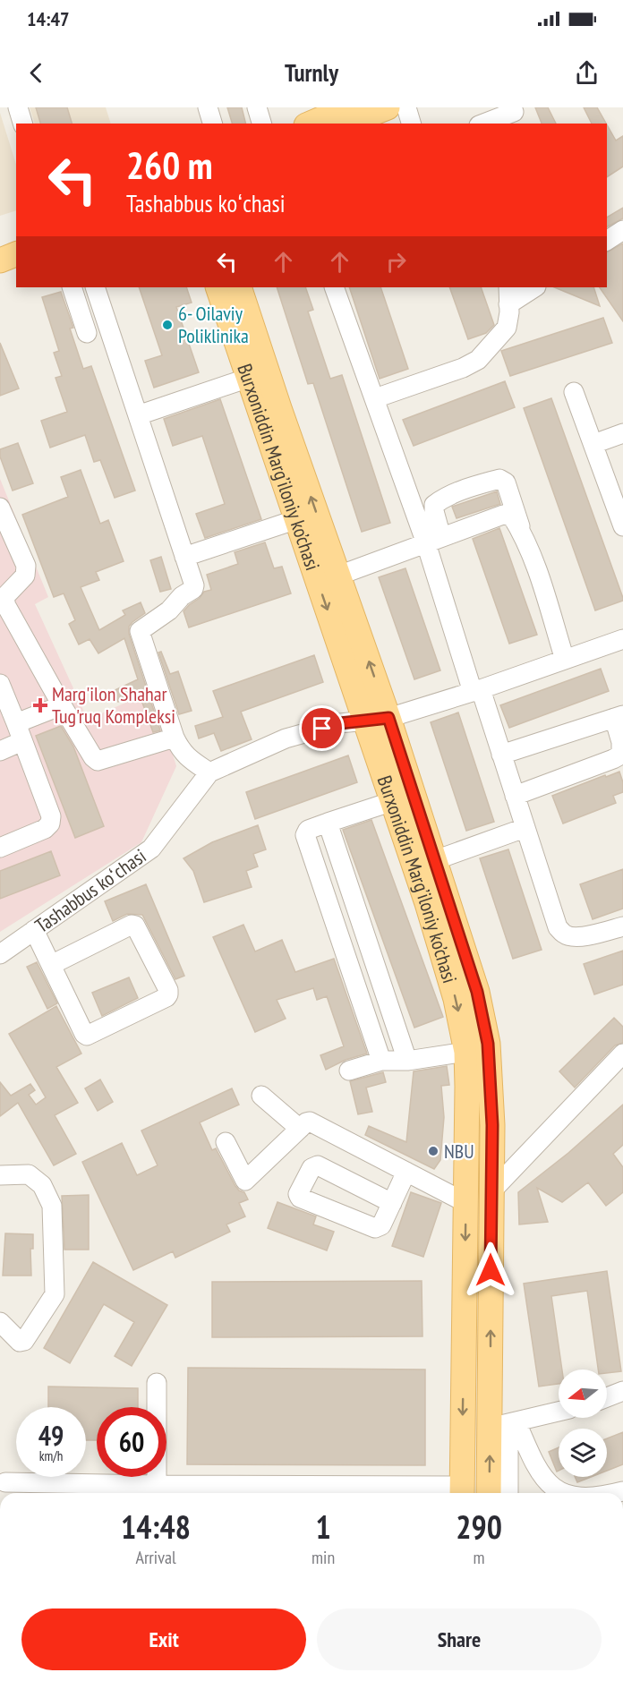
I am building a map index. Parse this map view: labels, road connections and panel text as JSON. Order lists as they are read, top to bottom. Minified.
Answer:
{"streets":{"main road":["Burxoniddin Marg’iloniy ko’chasi"],"street":["Tashabbus koʻchasi"]},"crossings":[["Burxoniddin Marg’iloniy ko’chasi","Tashabbus koʻchasi"]],"places":{"other":["6- Oilaviy Poliklinika","NBU"],"health":["Marg'ilon Shahar Tug'ruq Kompleksi"]},"north":"left","page":{"status":"14:47","header":"Turnly","turn":["260 m","Tashabbus koʻchasi"],"speed":"49 km/h","limit":"60","eta":["14:48","Arrival","1","min","290","m"],"buttons":["Exit","Share"]}}
